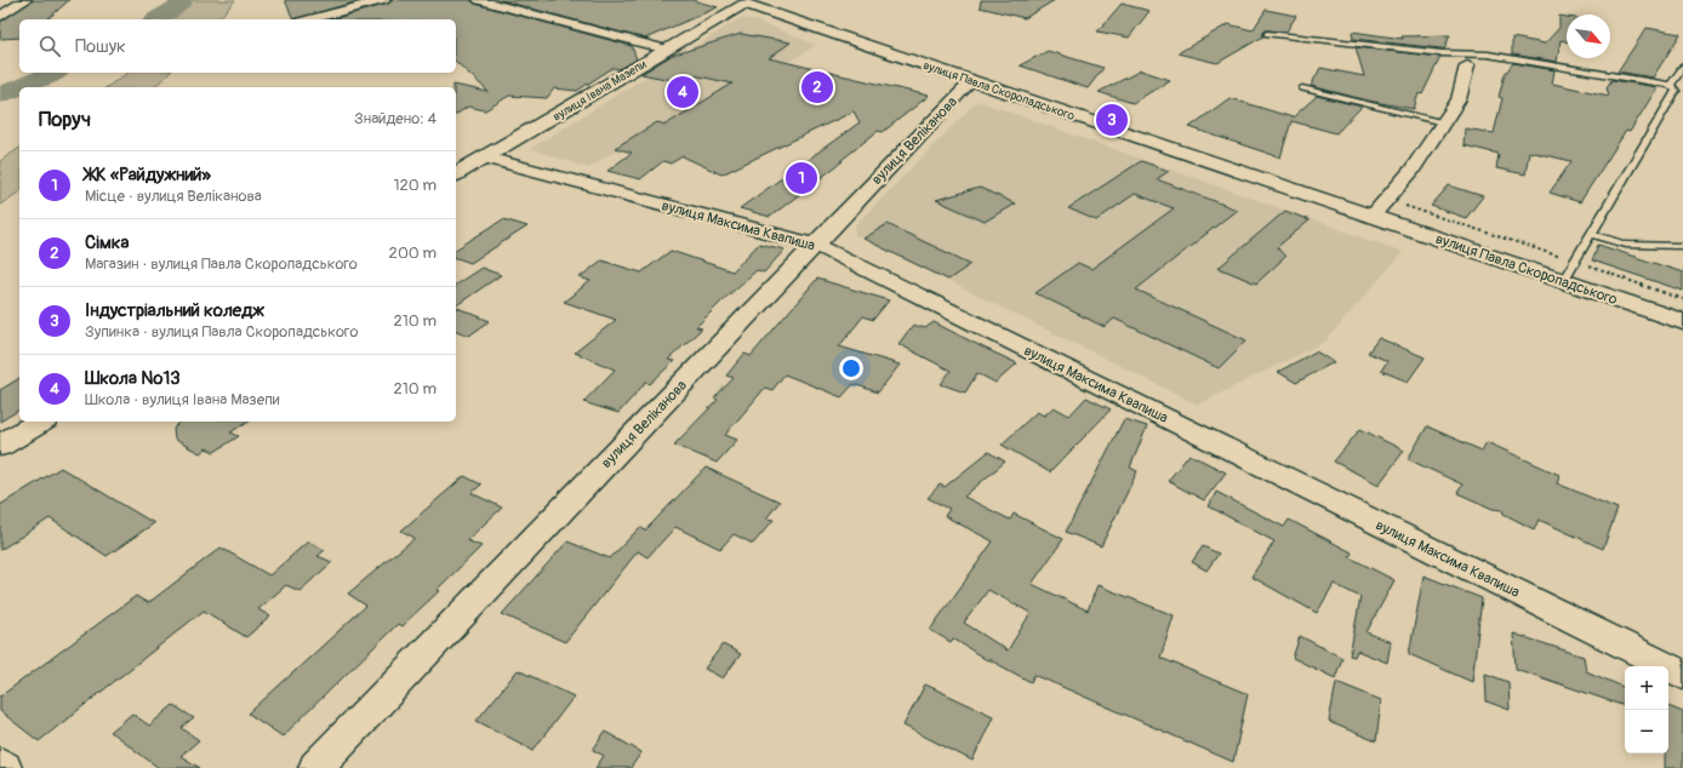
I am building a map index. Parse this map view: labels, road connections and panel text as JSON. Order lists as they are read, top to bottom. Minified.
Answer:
{"streets":{"street":["вулиця Івана Мазепи","вулиця Павла Скоропадського","вулиця Веліканова","вулиця Максима Квапиша"]},"crossings":[["вулиця Івана Мазепи","вулиця Павла Скоропадського"],["вулиця Івана Мазепи","вулиця Максима Квапиша"],["вулиця Павла Скоропадського","вулиця Веліканова"],["вулиця Веліканова","вулиця Максима Квапиша"]],"north":"bottom right","page":{"search":"Пошук","pins":["2","4","3","1"],"heading":["Поруч","Знайдено: 4"],"list":[{"mark":"1","name":"ЖК «Райдужний»","note":"Місце · вулиця Веліканова","value":"120 m"},{"mark":"2","name":"Сімка","note":"Магазин · вулиця Павла Скоропадського","value":"200 m"},{"mark":"3","name":"Індустріальний коледж","note":"Зупинка · вулиця Павла Скоропадського","value":"210 m"},{"mark":"4","name":"Школа №13","note":"Школа · вулиця Івана Мазепи","value":"210 m"}],"map_buttons":["+","−"]}}
